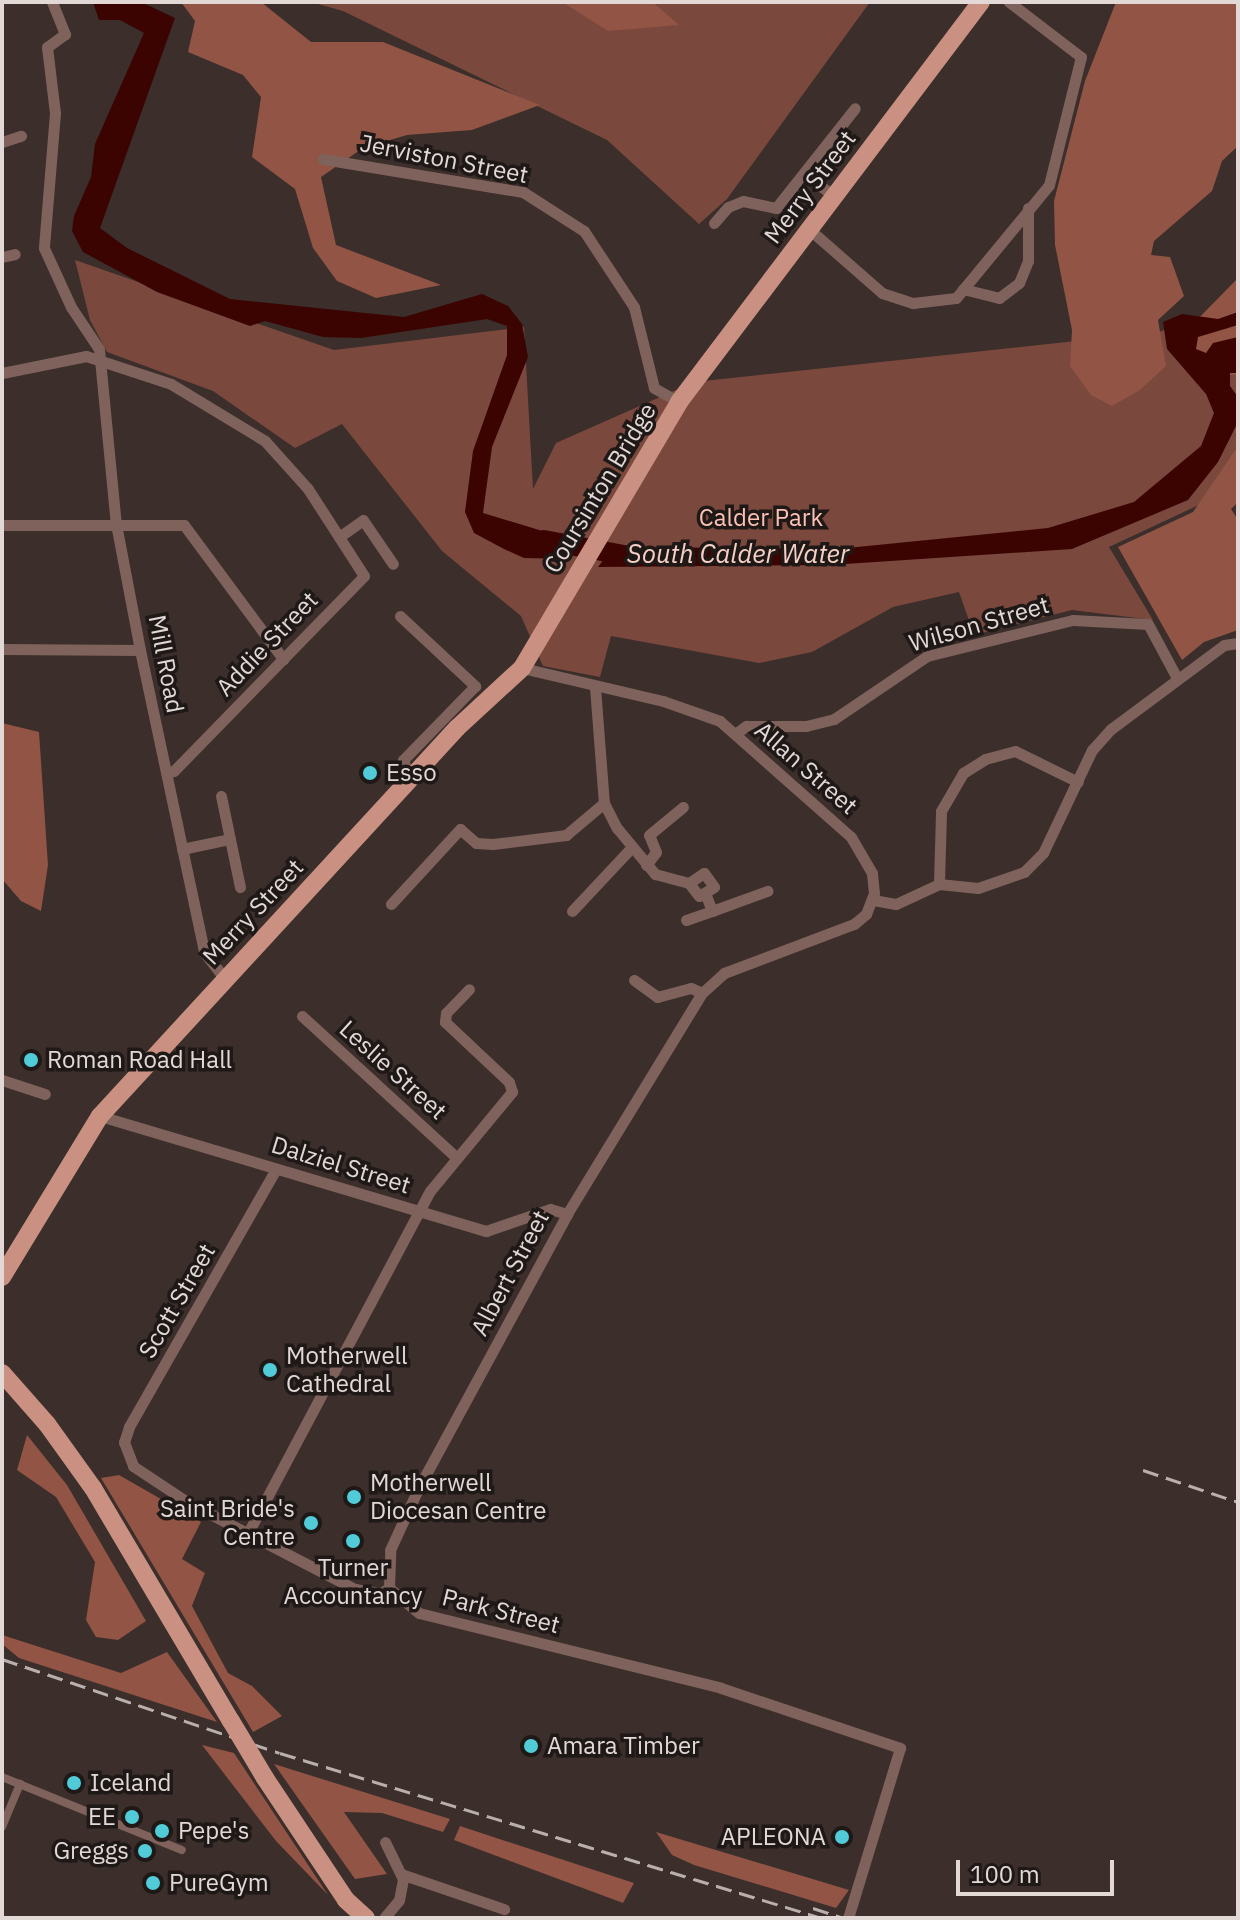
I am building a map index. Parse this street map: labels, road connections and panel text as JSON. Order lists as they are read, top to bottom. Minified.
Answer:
{"streets":{"main road":["Merry Street","Coursinton Bridge"],"street":["Jerviston Street","Wilson Street","Addie Street","Mill Road","Allan Street","Leslie Street","Dalziel Street","Albert Street","Scott Street","Park Street"]},"crossings":[["Jerviston Street","Merry Street"],["Jerviston Street","Coursinton Bridge"],["Merry Street","Coursinton Bridge"],["Merry Street","Mill Road"],["Merry Street","Allan Street"],["Merry Street","Dalziel Street"],["Wilson Street","Allan Street"],["Addie Street","Mill Road"],["Dalziel Street","Albert Street"],["Dalziel Street","Scott Street"],["Albert Street","Park Street"]],"water":["South Calder Water"],"parks":["Calder Park"],"places":["Esso","Roman Road Hall","Motherwell Cathedral","Motherwell Diocesan Centre","Saint Bride's Centre","Turner Accountancy","Amara Timber","Iceland","EE","Pepe's","APLEONA","Greggs","PureGym"],"scale_bar":"100 m"}
